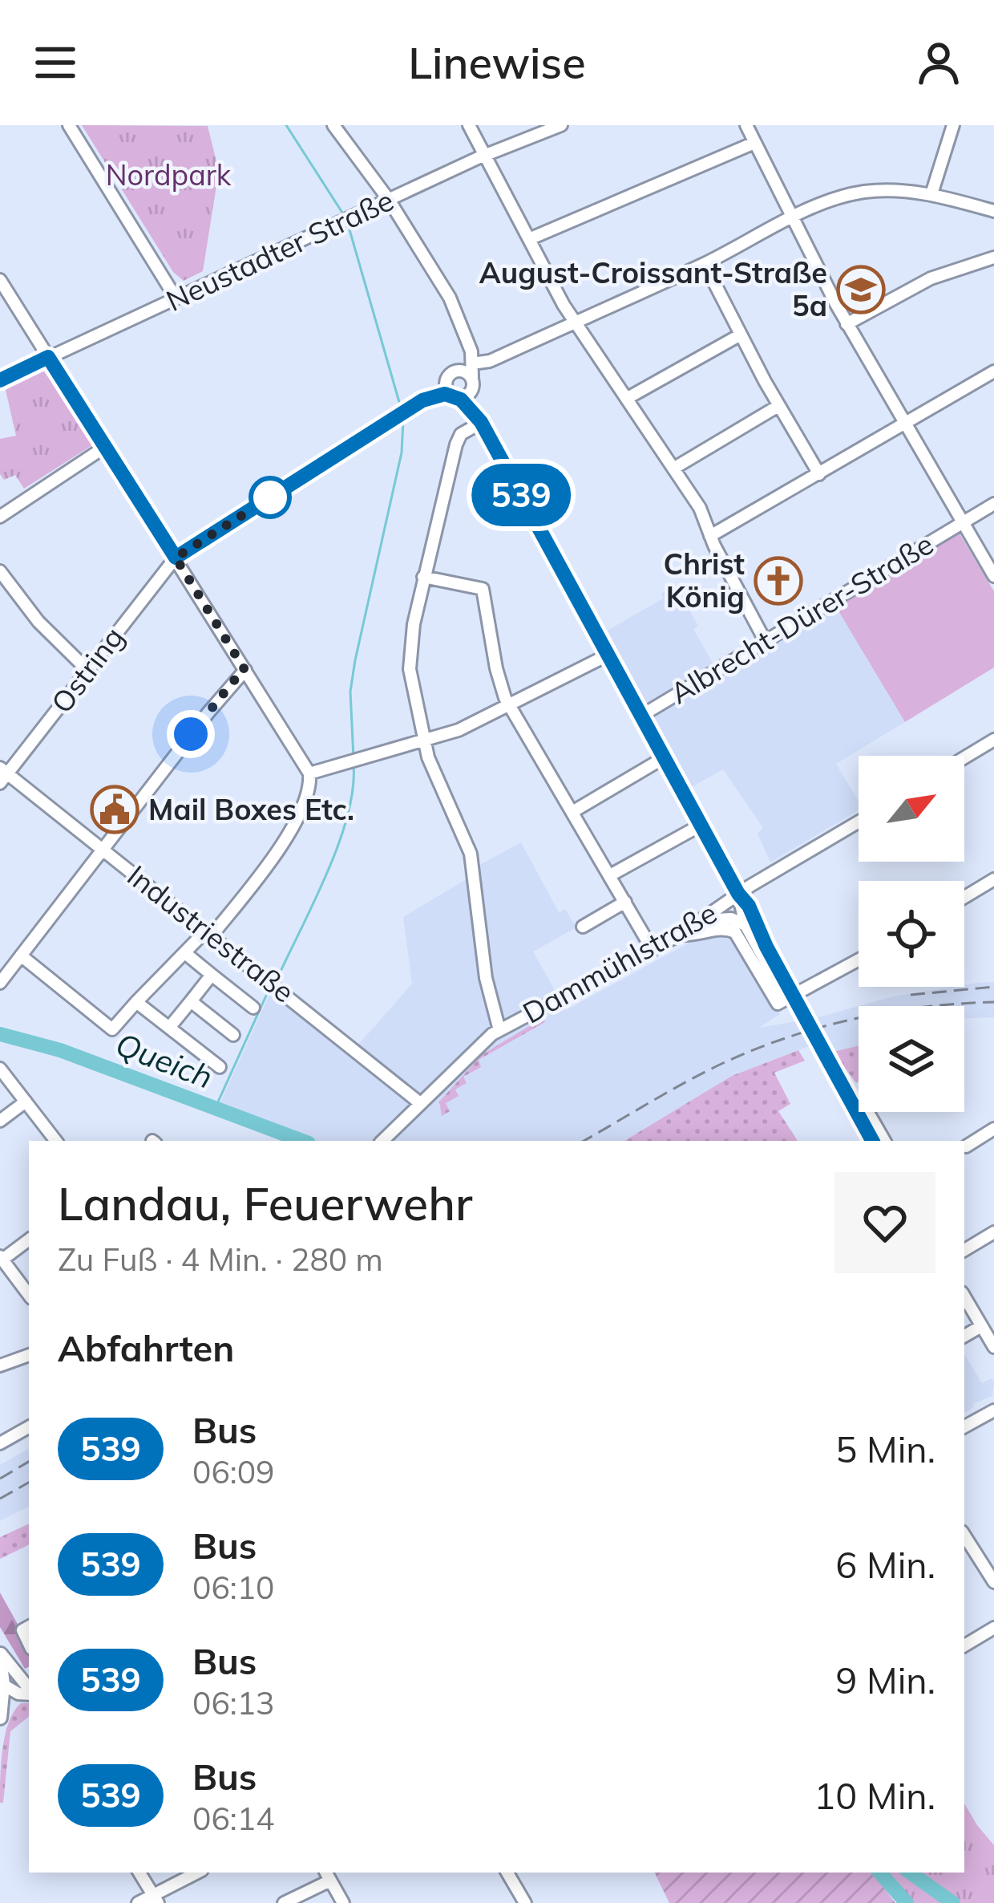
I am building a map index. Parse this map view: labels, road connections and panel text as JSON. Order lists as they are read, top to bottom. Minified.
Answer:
{"streets":{"street":["Neustadter Straße","Albrecht-Dürer-Straße","Ostring","Industriestraße","Dammühlstraße"]},"crossings":[["Ostring","Industriestraße"],["Industriestraße","Dammühlstraße"]],"water":["Queich"],"parks":["Nordpark"],"places":{"school or university":["August-Croissant-Straße 5a"],"church":["Christ König"],"public building":["Mail Boxes Etc."]},"lines":["bus line 539"],"north":"top right","page":{"header":"Linewise","on_map":"539","heading":[["Landau, Feuerwehr","Zu Fuß · 4 Min. · 280 m"],"Abfahrten"],"list":[{"mark":"539","name":"Bus","note":"06:09","value":"5 Min."},{"mark":"539","name":"Bus","note":"06:10","value":"6 Min."},{"mark":"539","name":"Bus","note":"06:13","value":"9 Min."},{"mark":"539","name":"Bus","note":"06:14","value":"10 Min."}]}}
